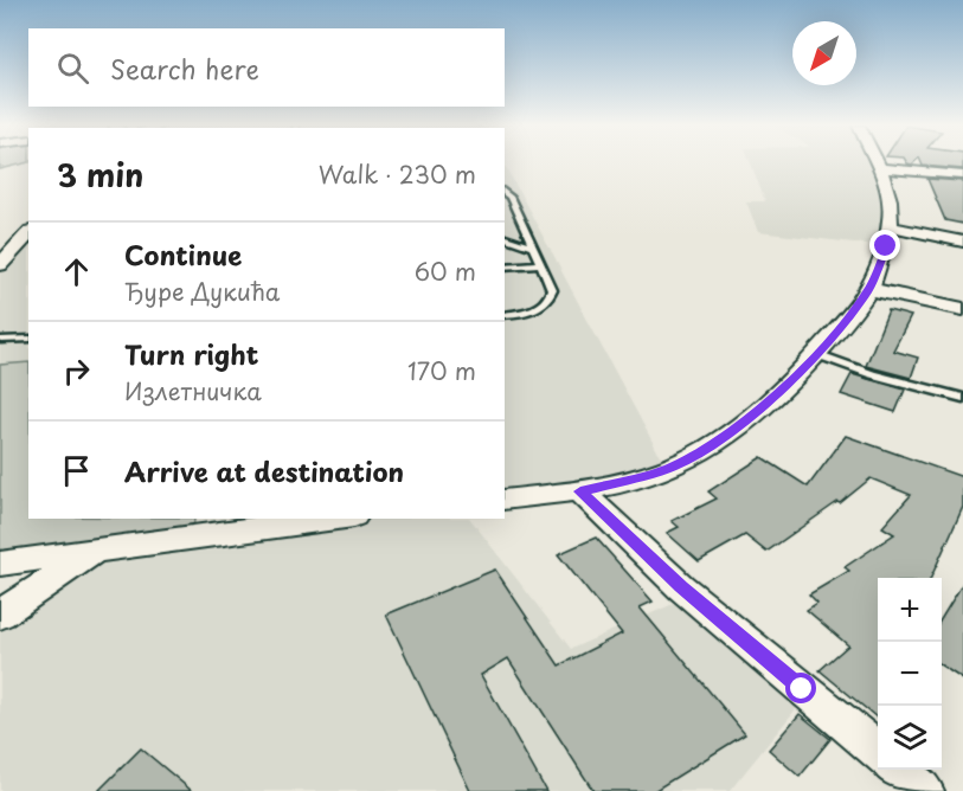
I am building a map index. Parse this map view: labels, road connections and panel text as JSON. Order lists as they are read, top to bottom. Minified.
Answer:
{"north":"bottom left","page":{"search":"Search here","heading":["3 min","Walk · 230 m"],"list":[["Continue","Ђуре Дукића","60 m"],["Turn right","Излетничка","170 m"],"Arrive at destination"],"map_buttons":["+","−"]}}
